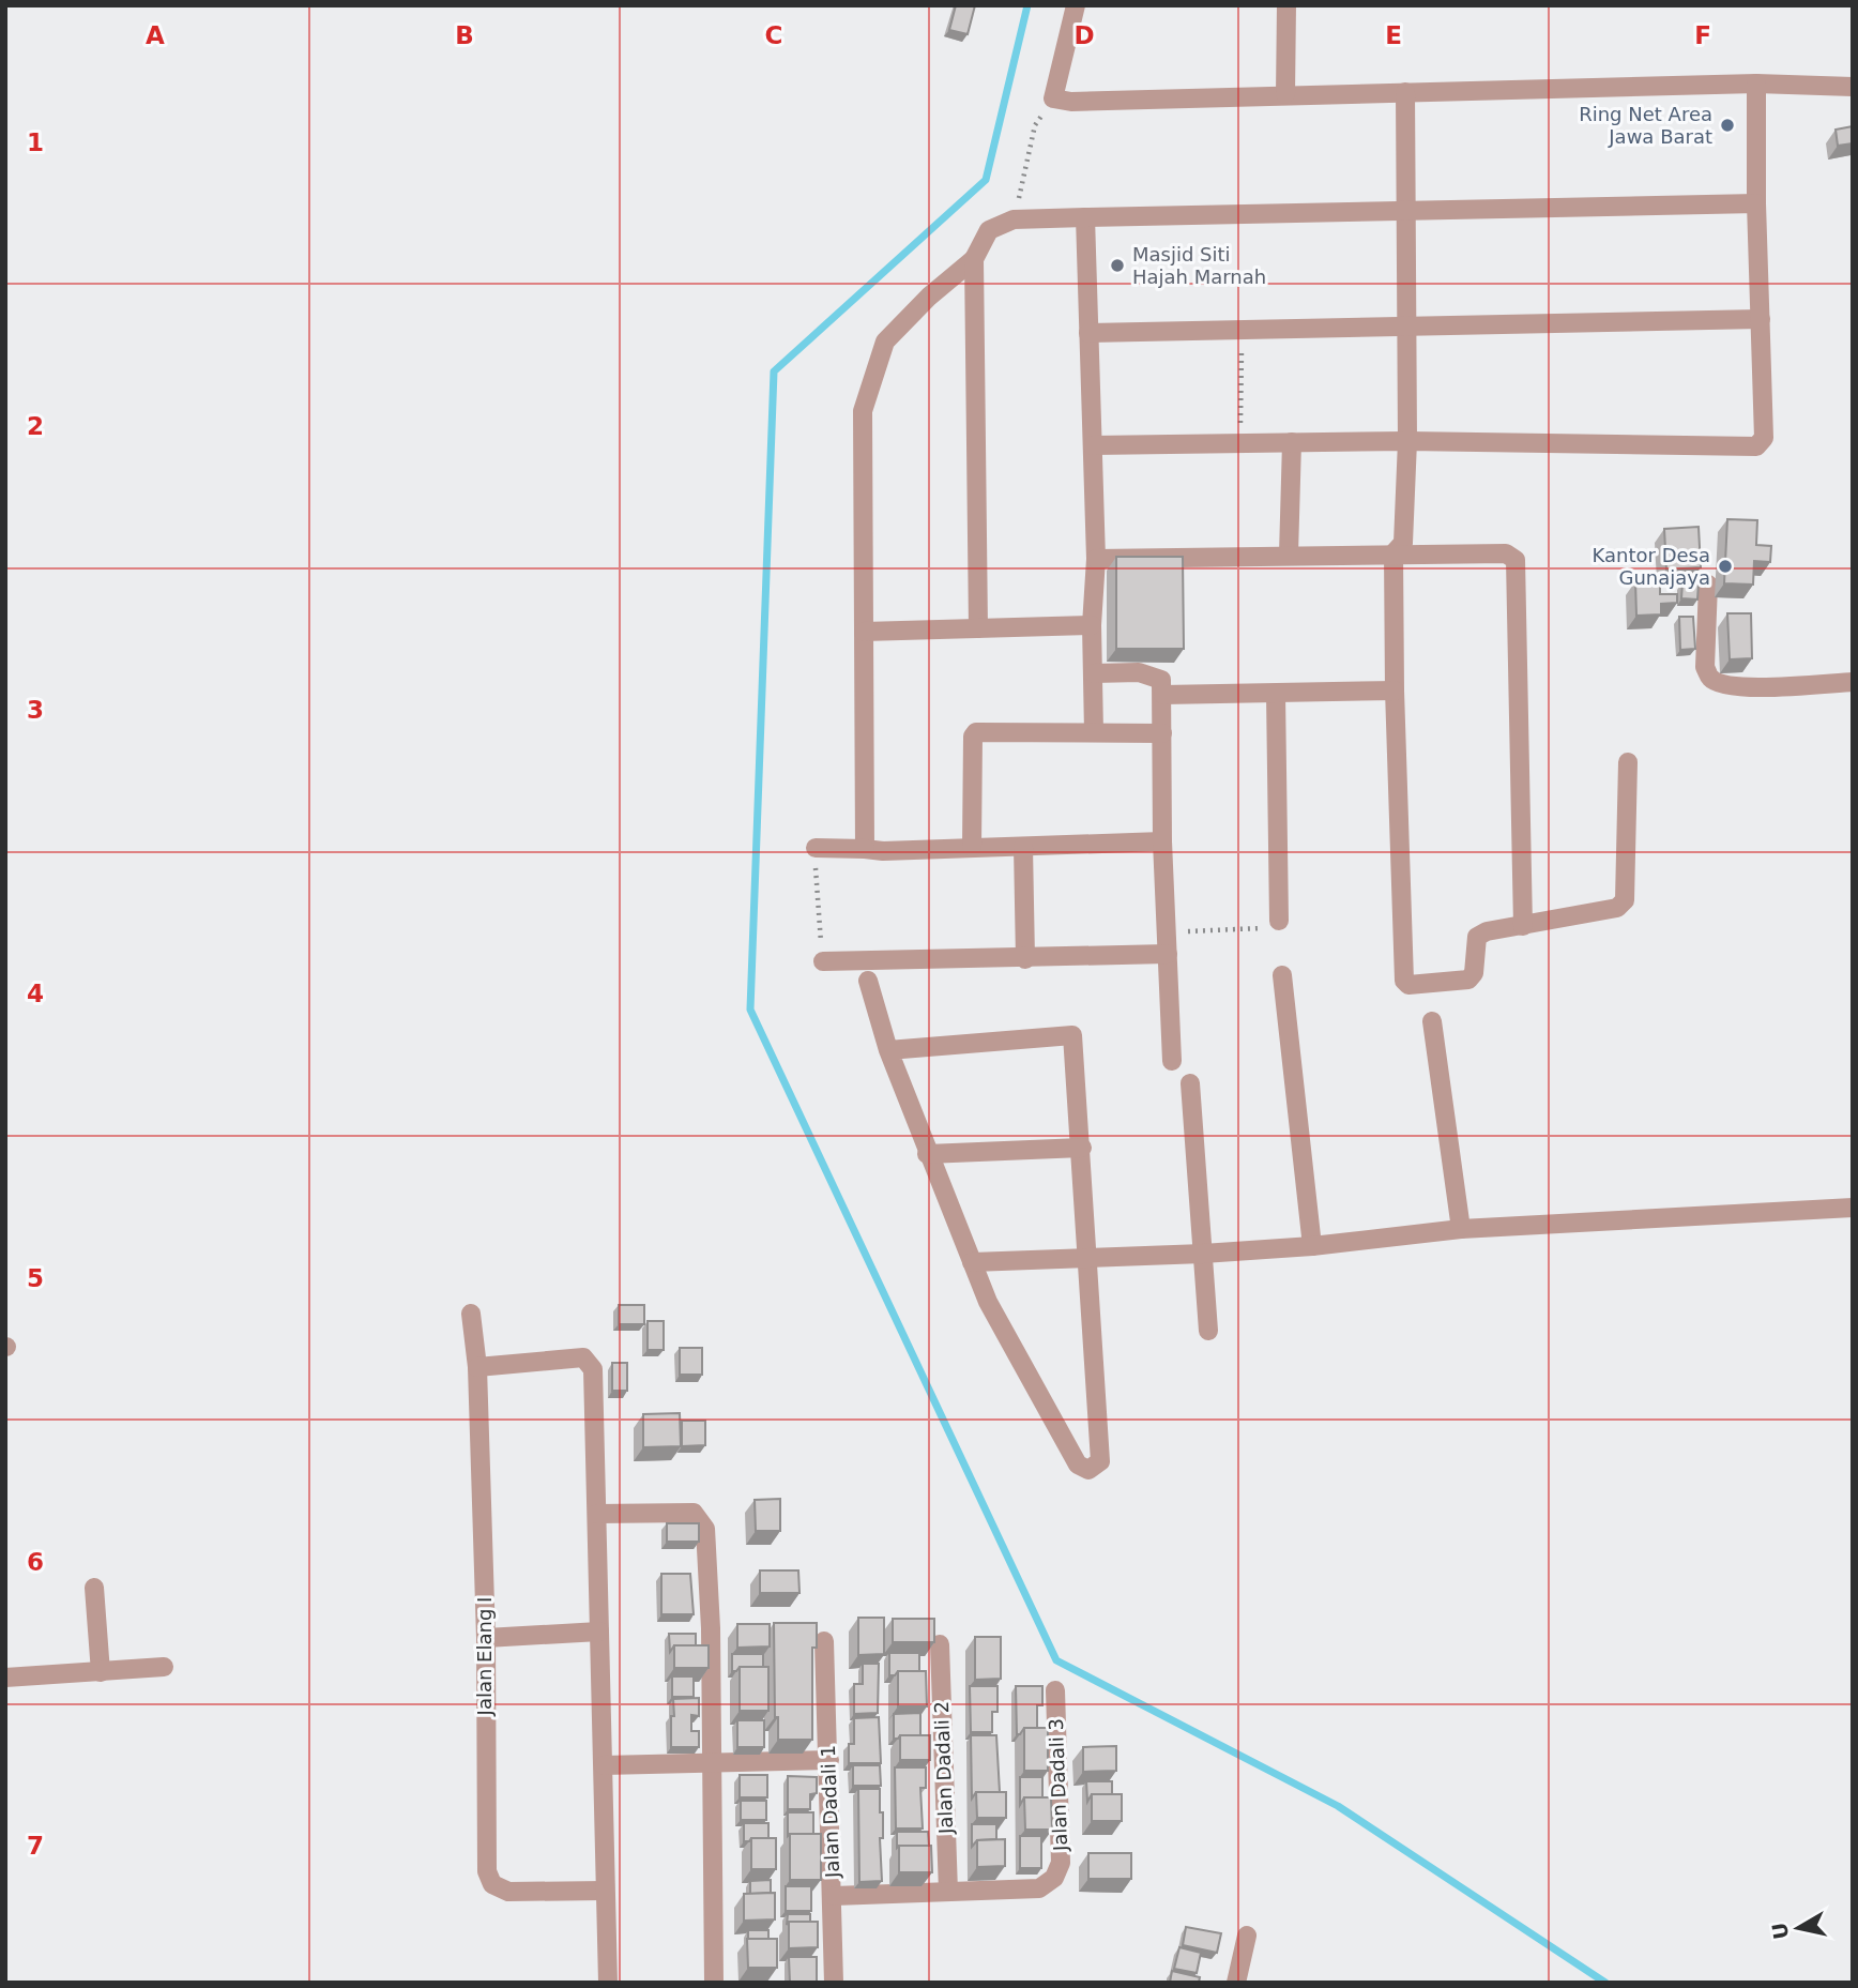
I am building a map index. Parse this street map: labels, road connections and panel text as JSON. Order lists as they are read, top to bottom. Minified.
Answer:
{"streets":{"street":["Jalan Elang I","Jalan Dadali 2","Jalan Dadali 3","Jalan Dadali 1"]},"crossings":[["Jalan Dadali 2","Jalan Dadali 3"]],"places":["Ring Net Area Jawa Barat","Masjid Siti Hajah Marnah","Kantor Desa Gunajaya"],"north":"left","grid":{"columns":["A","B","C","D","E","F"],"rows":["1","2","3","4","5","6","7"]}}
